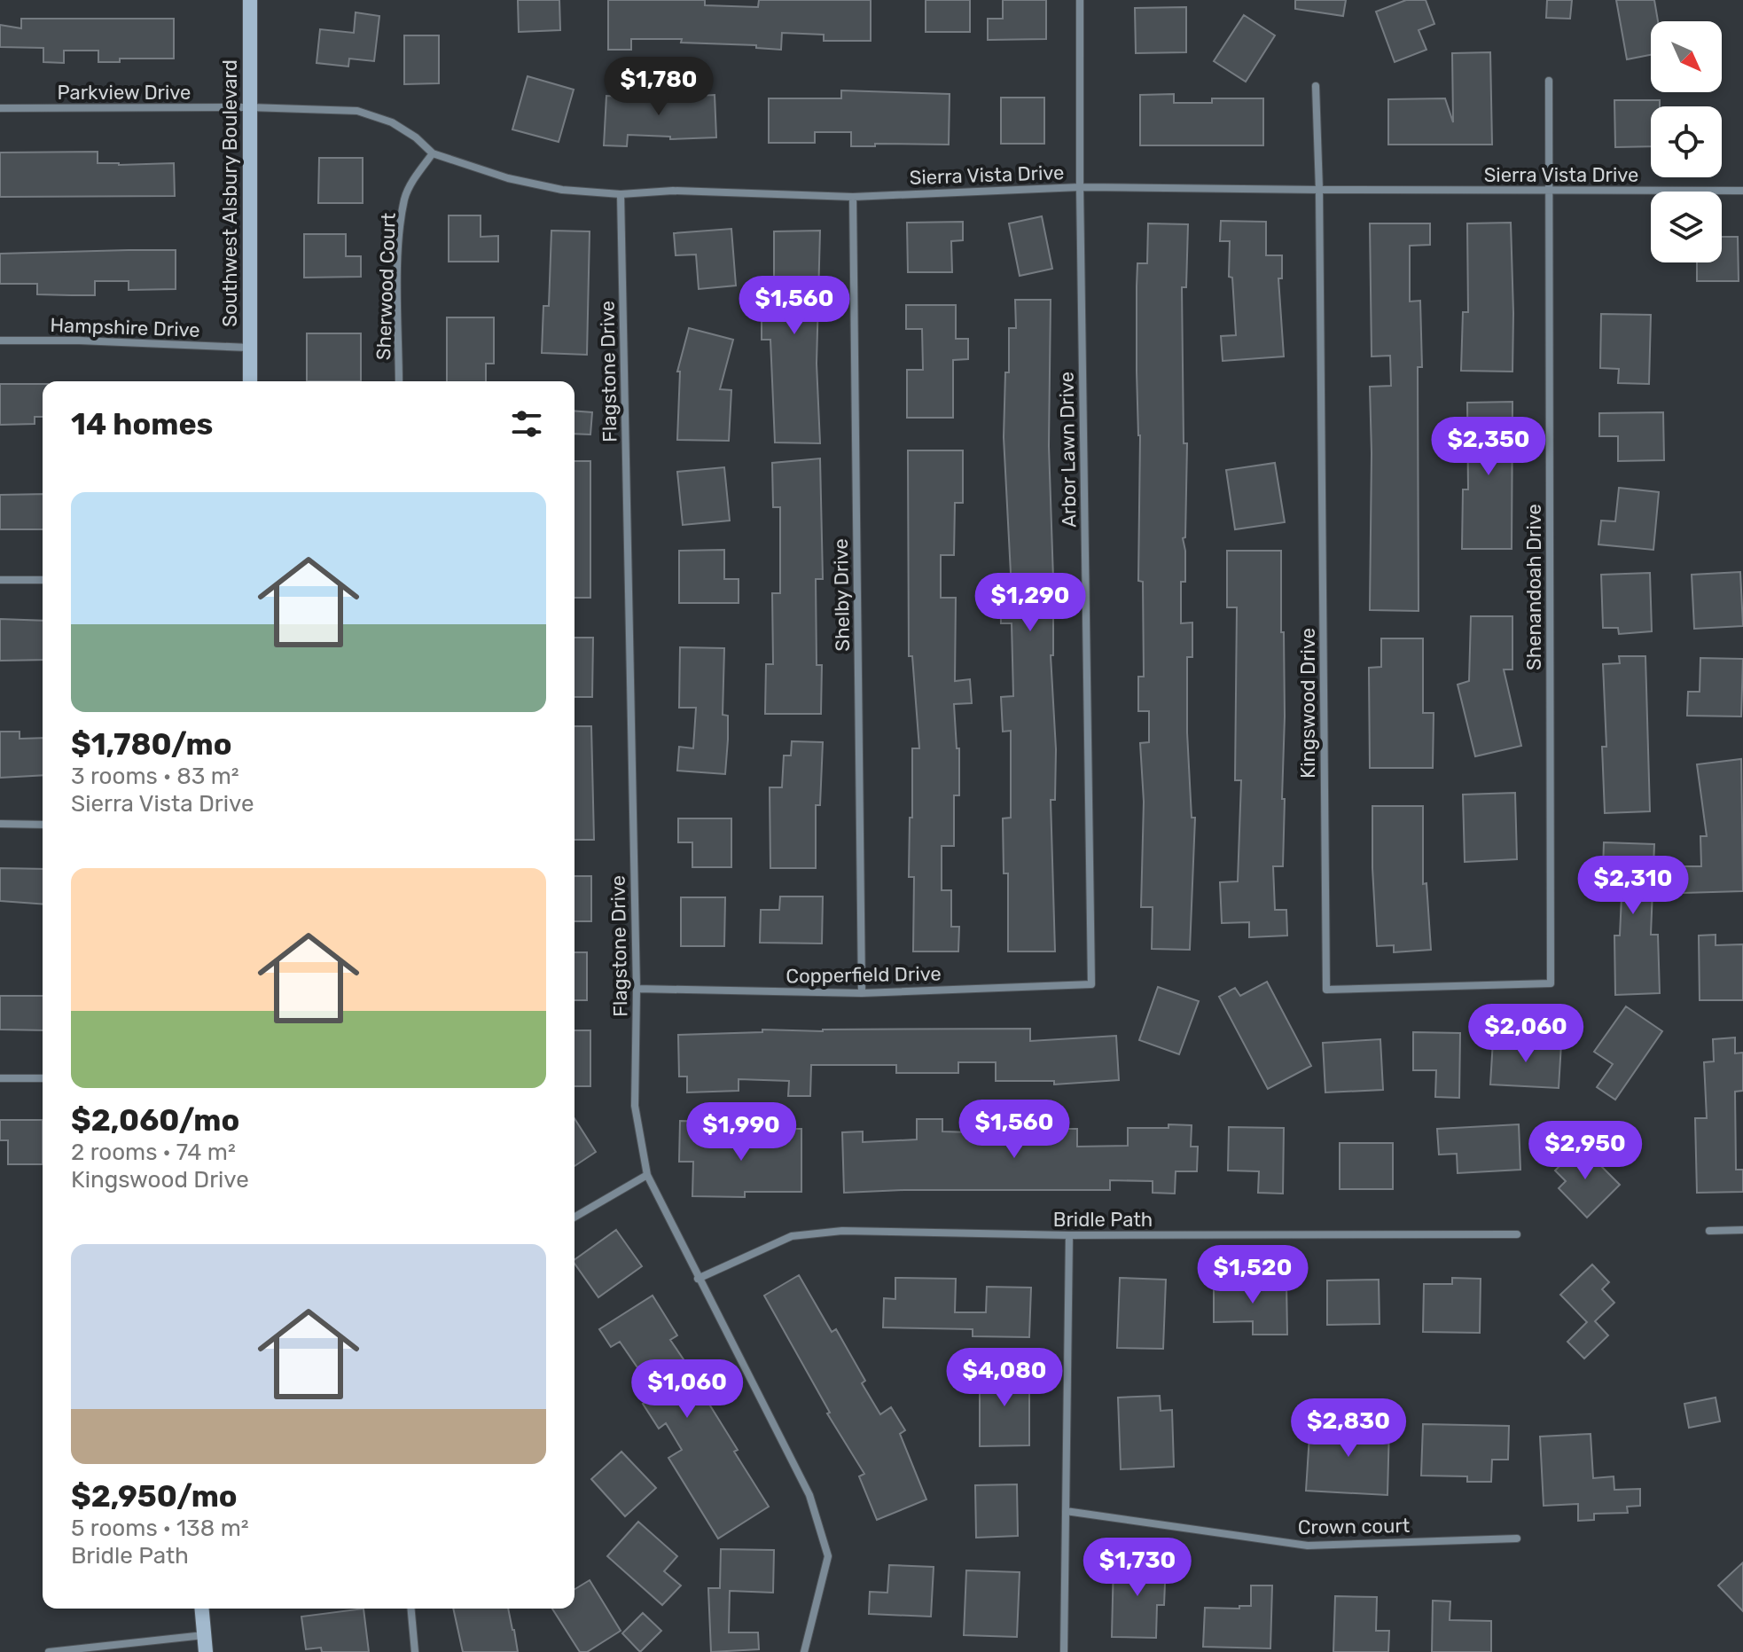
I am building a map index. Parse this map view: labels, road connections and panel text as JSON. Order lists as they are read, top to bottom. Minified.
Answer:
{"streets":{"main road":["Southwest Alsbury Boulevard"],"street":["Parkview Drive","Sierra Vista Drive","Sherwood Court","Hampshire Drive","Flagstone Drive","Arbor Lawn Drive","Shenandoah Drive","Shelby Drive","Kingswood Drive","Copperfield Drive","Bridle Path","Crown court"]},"crossings":[["Parkview Drive","Sierra Vista Drive"],["Parkview Drive","Southwest Alsbury Boulevard"],["Sierra Vista Drive","Southwest Alsbury Boulevard"],["Sierra Vista Drive","Sherwood Court"],["Sierra Vista Drive","Flagstone Drive"],["Sierra Vista Drive","Arbor Lawn Drive"],["Sierra Vista Drive","Shenandoah Drive"],["Sierra Vista Drive","Shelby Drive"],["Sierra Vista Drive","Kingswood Drive"],["Southwest Alsbury Boulevard","Hampshire Drive"],["Flagstone Drive","Copperfield Drive"],["Flagstone Drive","Bridle Path"],["Arbor Lawn Drive","Copperfield Drive"],["Shenandoah Drive","Kingswood Drive"],["Shelby Drive","Copperfield Drive"]],"north":"bottom right","page":{"price":["$1,780","$1,560","$2,350","$1,290","$2,310","$2,060","$1,560","$1,990","$2,950","$1,520","$4,080","$1,060","$2,830","$1,730"],"heading":"14 homes","list":[{"name":"$1,780/mo","note":"3 rooms · 83 m² · Sierra Vista Drive"},{"name":"$2,060/mo","note":"2 rooms · 74 m² · Kingswood Drive"},{"name":"$2,950/mo","note":"5 rooms · 138 m² · Bridle Path"}]}}
